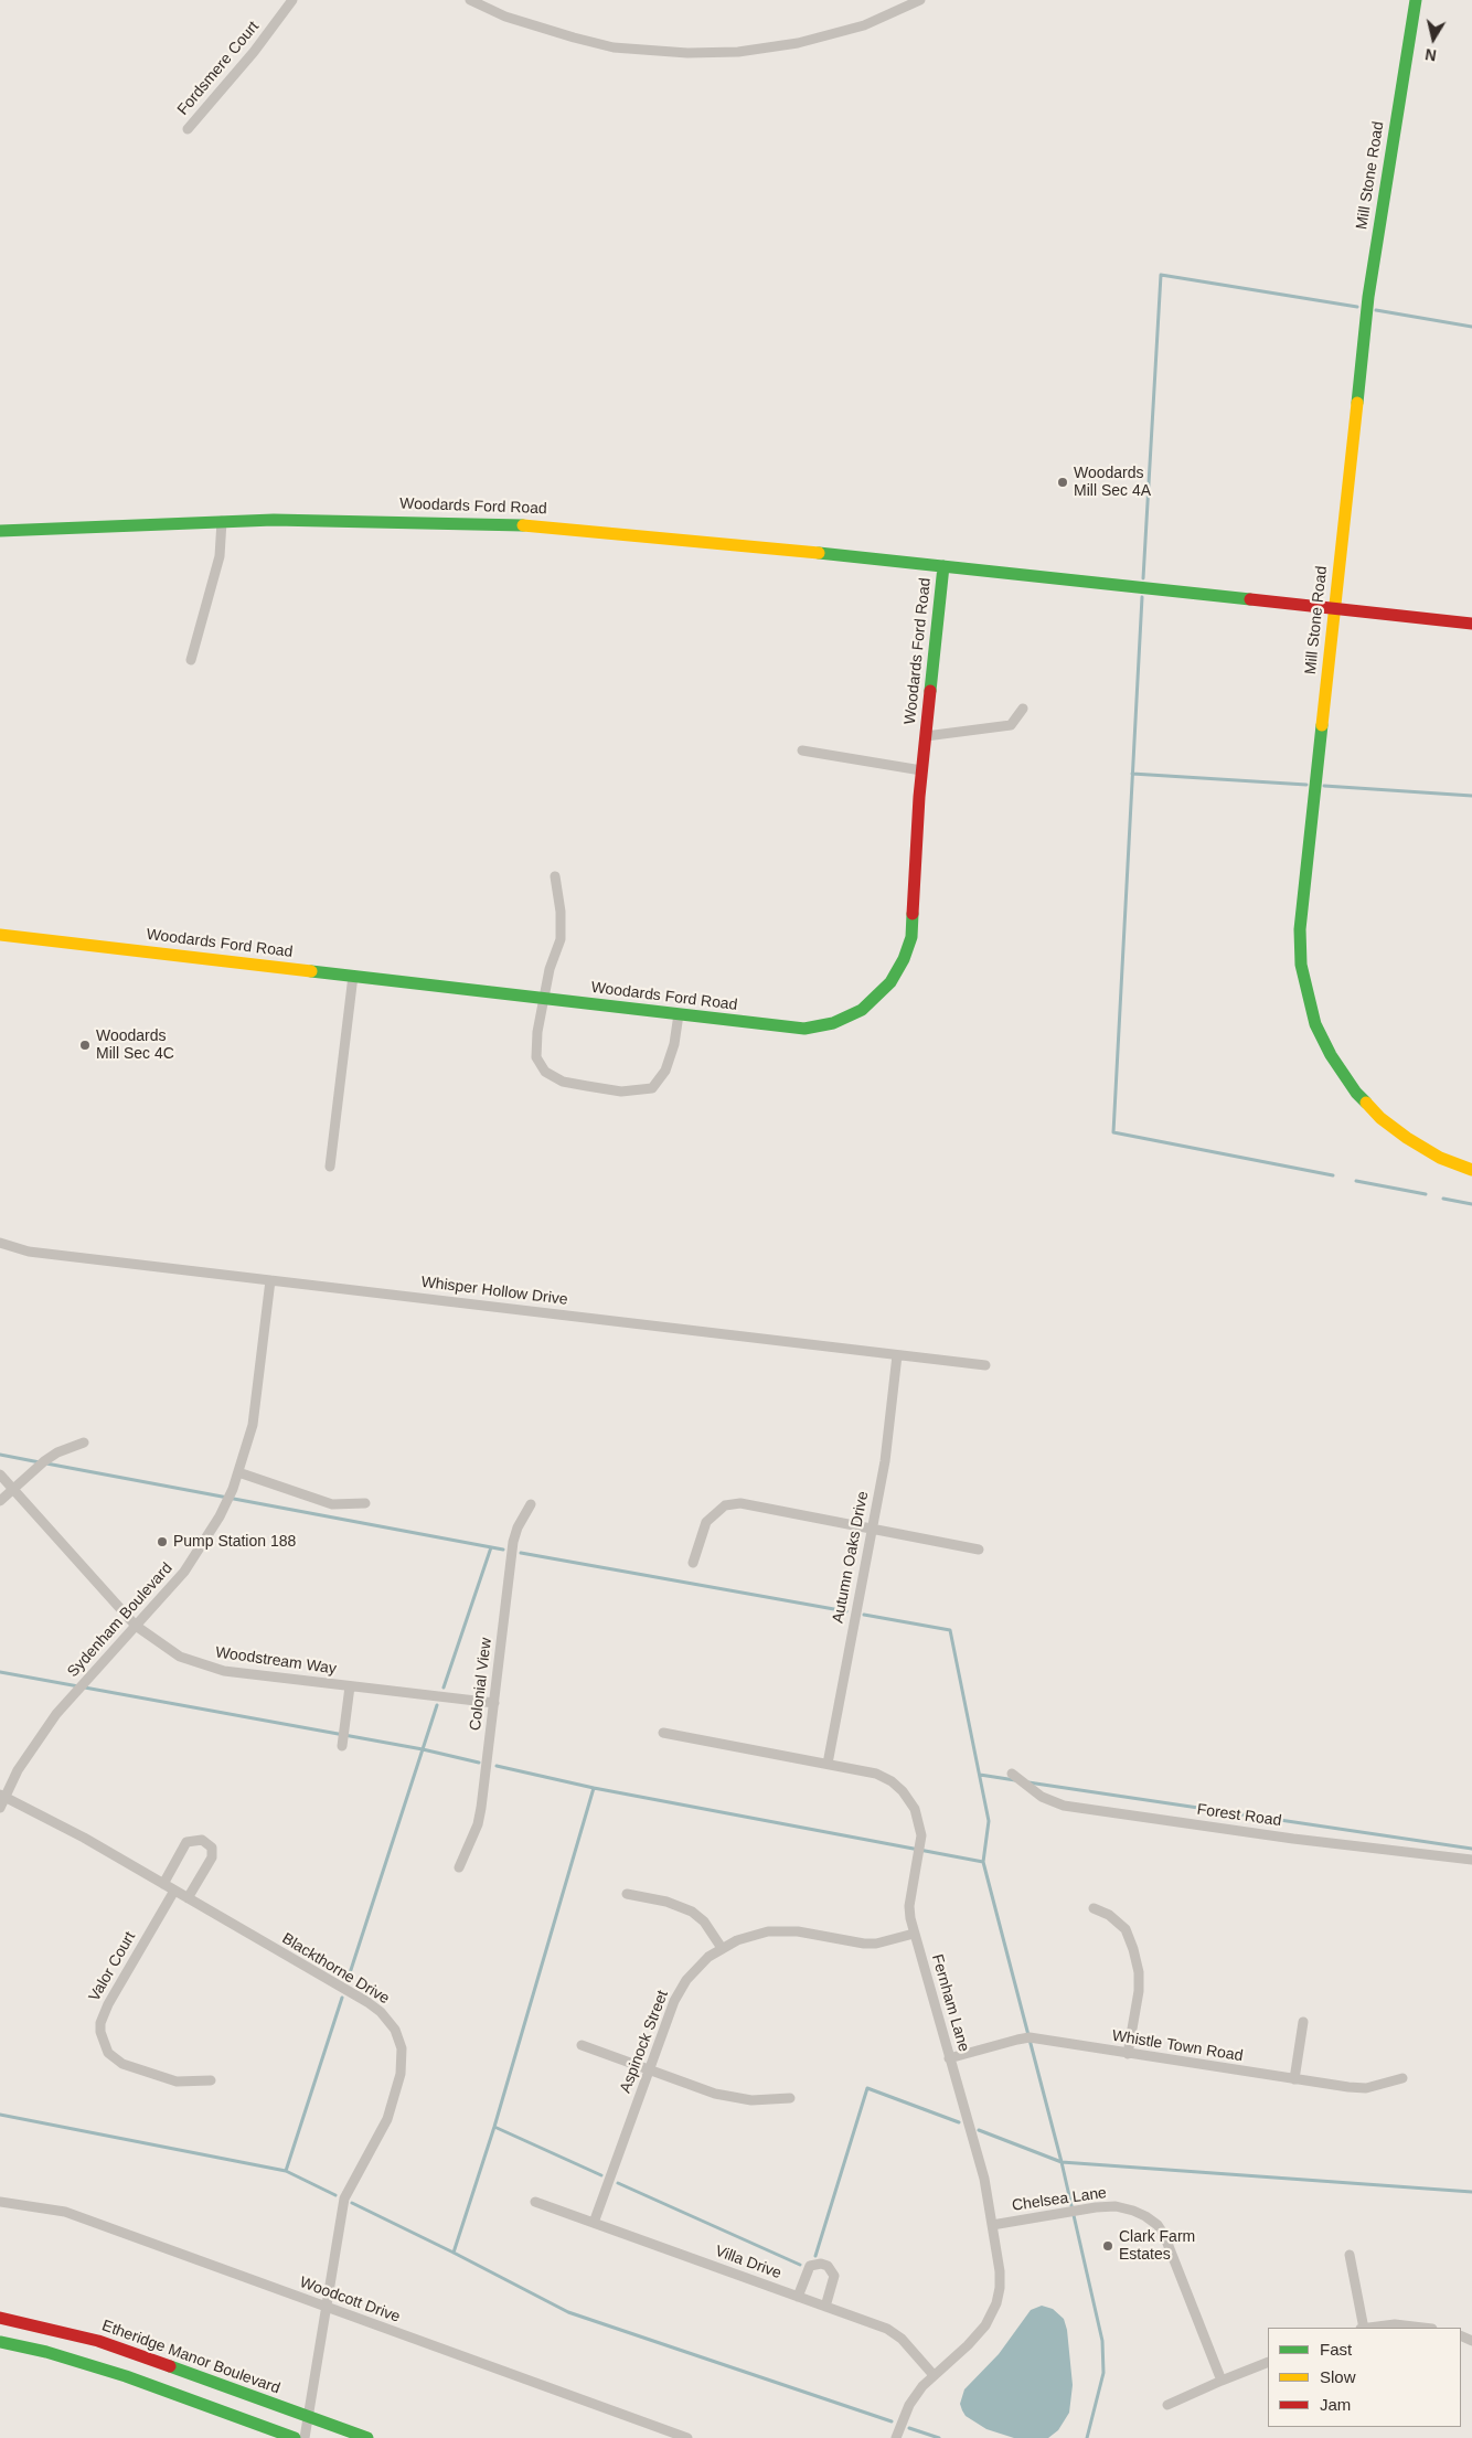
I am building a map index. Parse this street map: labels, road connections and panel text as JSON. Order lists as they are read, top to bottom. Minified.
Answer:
{"streets":{"street":["Fordsmere Court","Mill Stone Road","Woodards Ford Road","Whisper Hollow Drive","Autumn Oaks Drive","Sydenham Boulevard","Woodstream Way","Colonial View","Forest Road","Valor Court","Blackthorne Drive","Fernham Lane","Aspinock Street","Whistle Town Road","Chelsea Lane","Villa Drive","Woodcott Drive","Etheridge Manor Boulevard"]},"crossings":[["Mill Stone Road","Woodards Ford Road"],["Whisper Hollow Drive","Autumn Oaks Drive"],["Whisper Hollow Drive","Sydenham Boulevard"],["Autumn Oaks Drive","Fernham Lane"],["Sydenham Boulevard","Woodstream Way"],["Sydenham Boulevard","Blackthorne Drive"],["Woodstream Way","Colonial View"],["Valor Court","Blackthorne Drive"],["Blackthorne Drive","Woodcott Drive"],["Blackthorne Drive","Etheridge Manor Boulevard"],["Fernham Lane","Aspinock Street"],["Fernham Lane","Whistle Town Road"],["Fernham Lane","Chelsea Lane"],["Fernham Lane","Villa Drive"],["Aspinock Street","Villa Drive"]],"places":["Woodards Mill Sec 4A","Woodards Mill Sec 4C","Pump Station 188","Clark Farm Estates"],"legend":["Fast","Slow","Jam"],"north":"bottom"}
